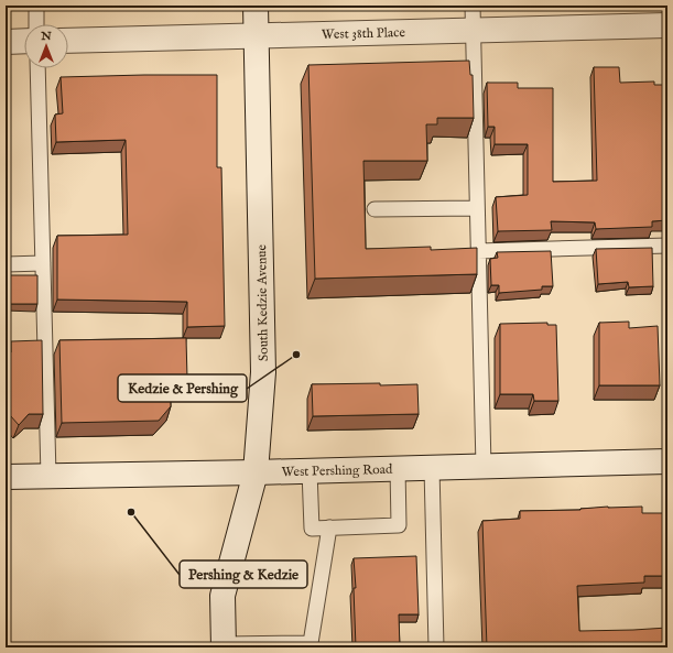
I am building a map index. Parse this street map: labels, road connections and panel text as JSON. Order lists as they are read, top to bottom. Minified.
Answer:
{"streets":{"street":["West 38th Place","South Kedzie Avenue","West Pershing Road"]},"crossings":[["West 38th Place","South Kedzie Avenue"],["South Kedzie Avenue","West Pershing Road"]],"places":["Kedzie & Pershing","Pershing & Kedzie"],"north":"top"}
